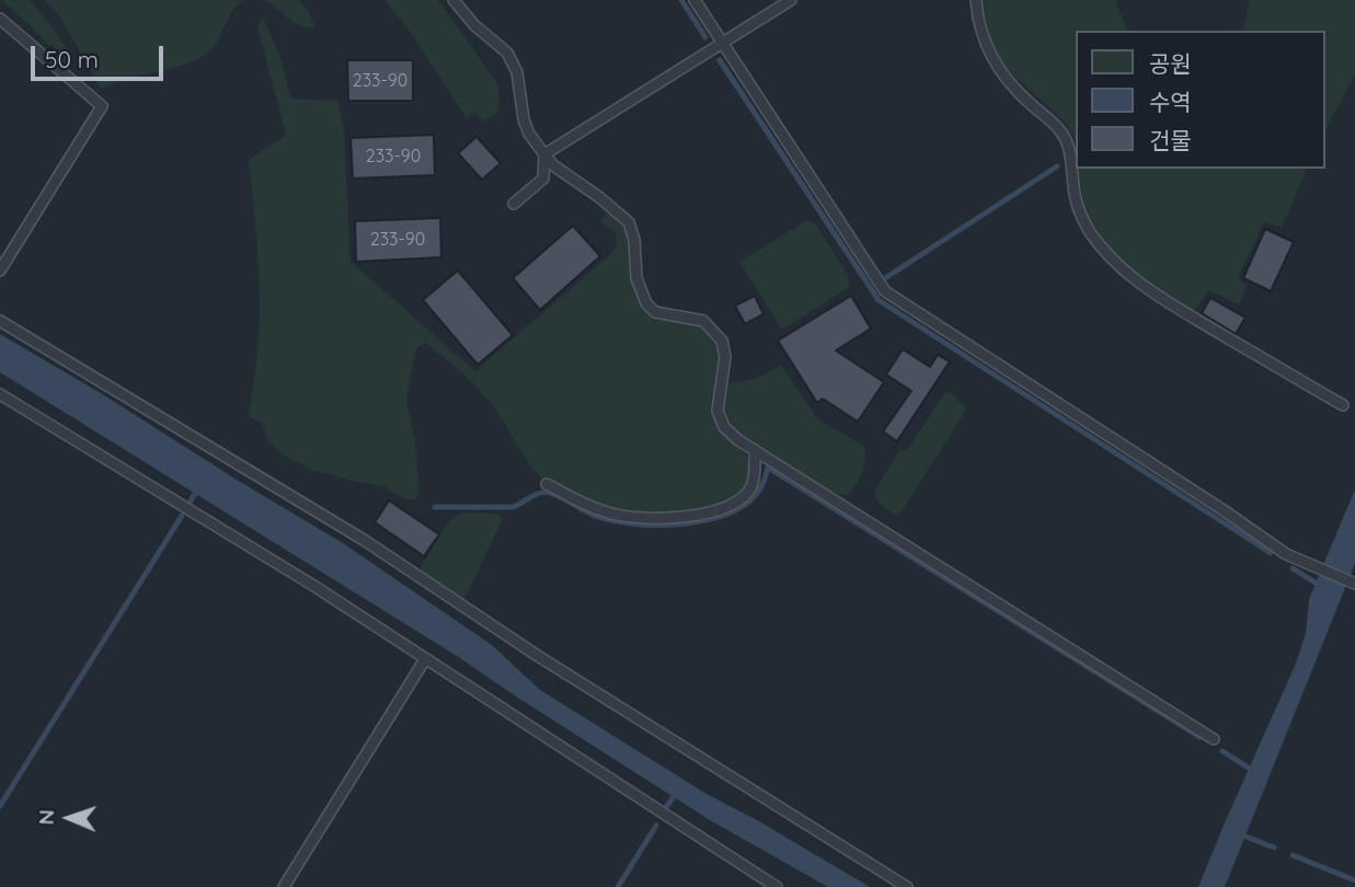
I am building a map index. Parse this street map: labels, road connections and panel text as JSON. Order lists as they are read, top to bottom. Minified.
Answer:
{"house_numbers":["233-90","233-90","233-90"],"legend":["공원","수역","건물"],"scale_bar":"50 m","north":"left"}
